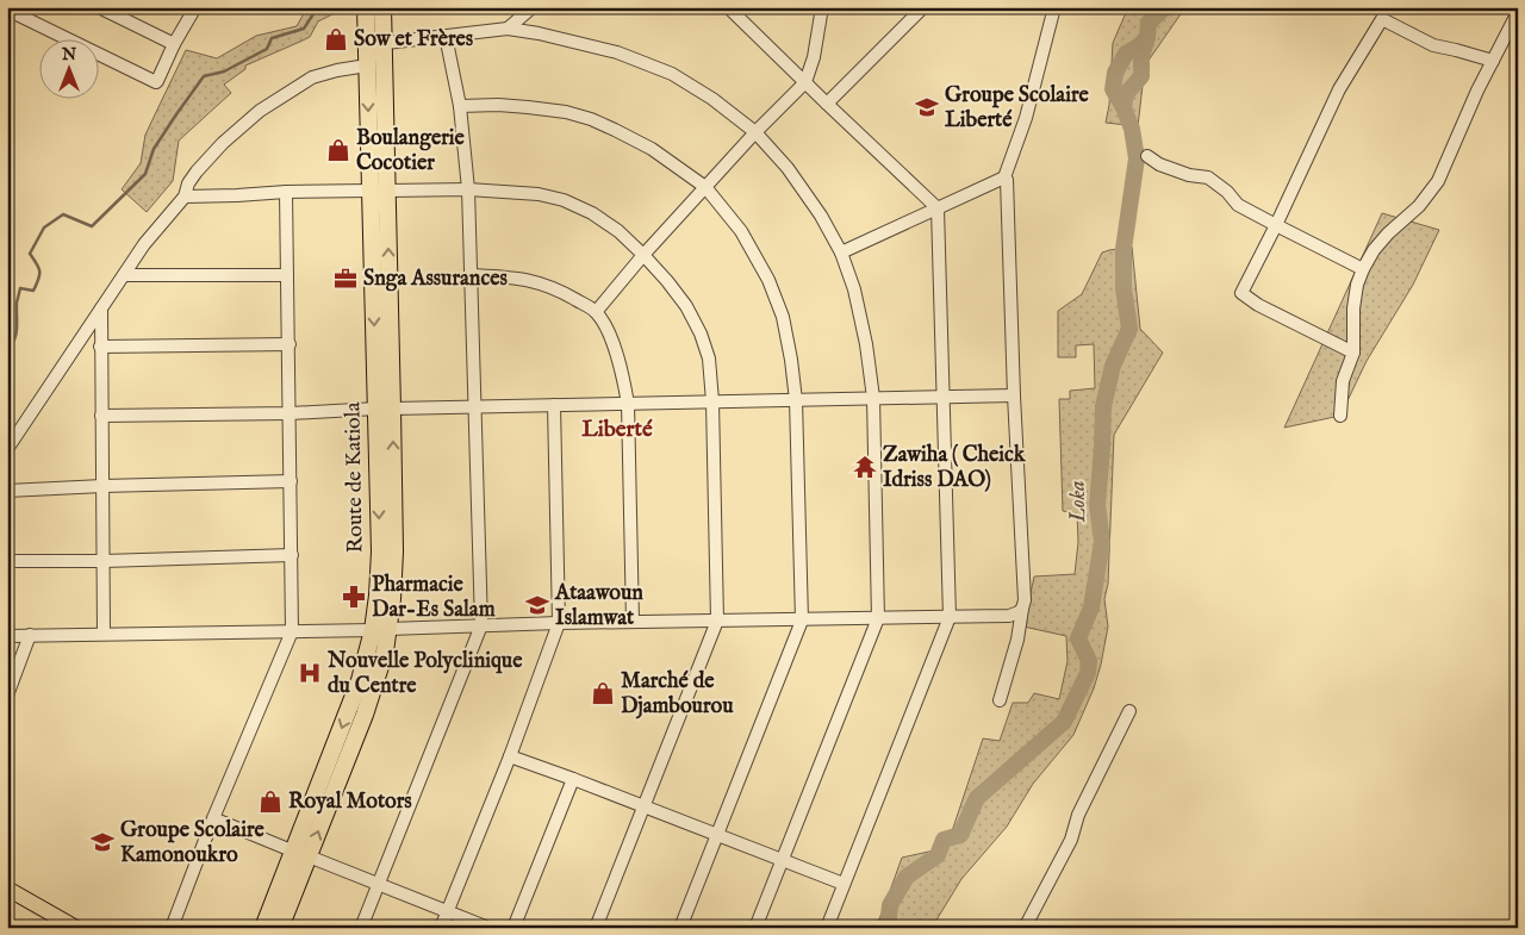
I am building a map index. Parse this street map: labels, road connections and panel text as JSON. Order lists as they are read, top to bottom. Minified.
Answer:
{"streets":{"highway":["Route de Katiola"]},"districts":["Liberté"],"water":["Loka"],"places":{"shop":["Sow et Frères","Boulangerie Cocotier","Marché de Djambourou","Royal Motors"],"school or university":["Groupe Scolaire Liberté","Ataawoun Islamwat","Groupe Scolaire Kamonoukro"],"office":["Snga Assurances"],"temple":["Zawiha ( Cheick Idriss DAO)"],"pharmacy":["Pharmacie Dar-Es Salam"],"hospital":["Nouvelle Polyclinique du Centre"]},"north":"top"}
